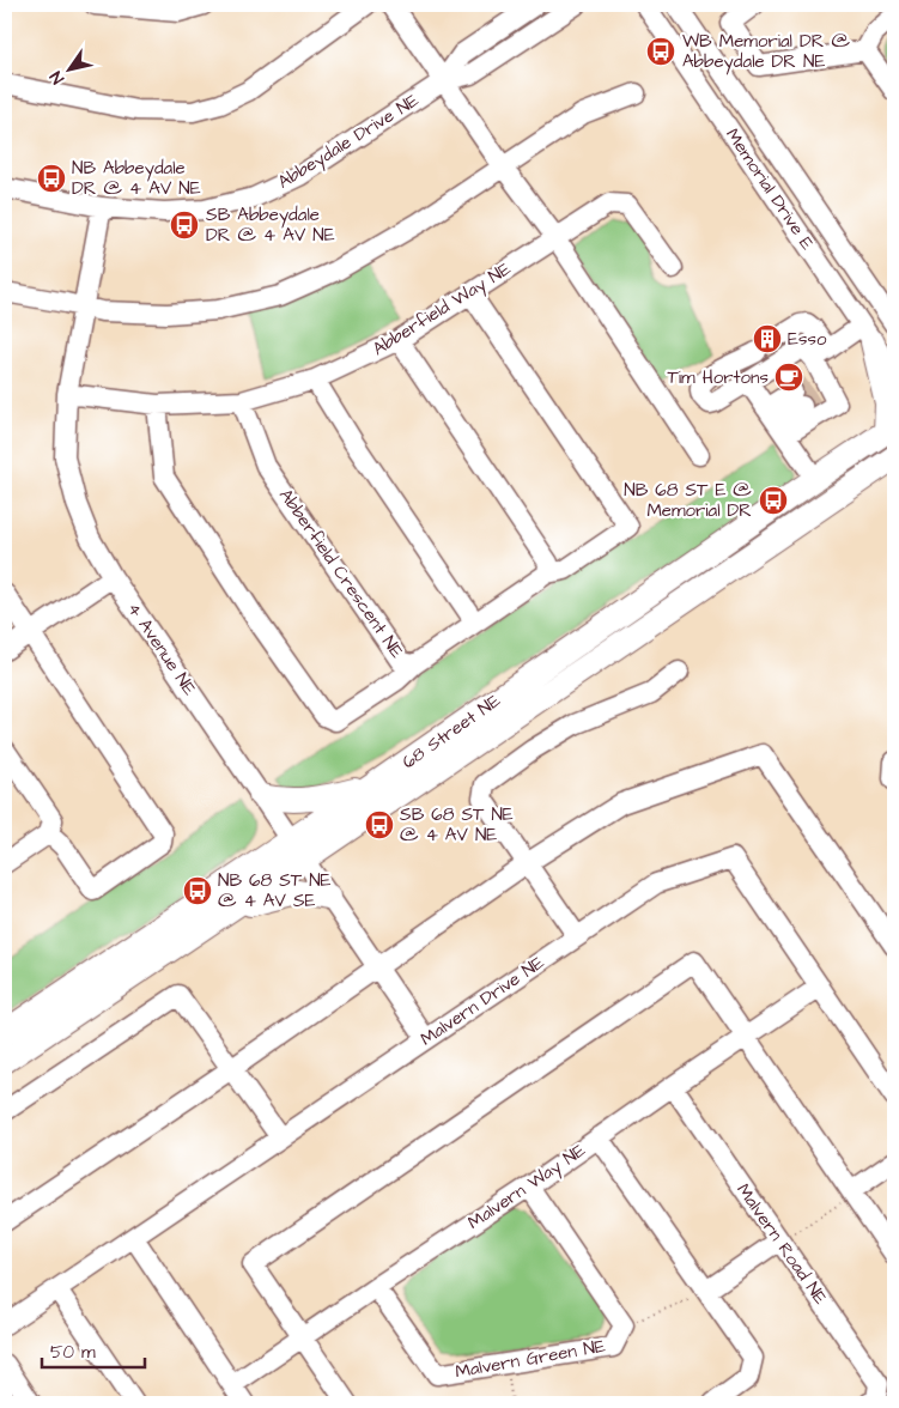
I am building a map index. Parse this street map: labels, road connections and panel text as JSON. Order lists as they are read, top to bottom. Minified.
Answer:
{"streets":{"main road":["68 Street NE"],"street":["Abbeydale Drive NE","Memorial Drive E","Abberfield Way NE","Abberfield Crescent NE","4 Avenue NE","Malvern Drive NE","Malvern Way NE","Malvern Road NE","Malvern Green NE"]},"crossings":[["Abbeydale Drive NE","4 Avenue NE"],["Abberfield Way NE","Abberfield Crescent NE"],["Abberfield Way NE","4 Avenue NE"],["4 Avenue NE","68 Street NE"],["4 Avenue NE","Malvern Drive NE"],["Malvern Drive NE","Malvern Way NE"],["Malvern Way NE","Malvern Road NE"],["Malvern Way NE","Malvern Green NE"]],"places":{"bus stop":["WB Memorial DR @ Abbeydale DR NE","NB Abbeydale DR @ 4 AV NE","SB Abbeydale DR @ 4 AV NE","NB 68 ST E @ Memorial DR","SB 68 ST NE @ 4 AV NE","NB 68 ST NE @ 4 AV SE"],"building":["Esso"],"cafe":["Tim Hortons"]},"scale_bar":"50 m","north":"bottom left"}
